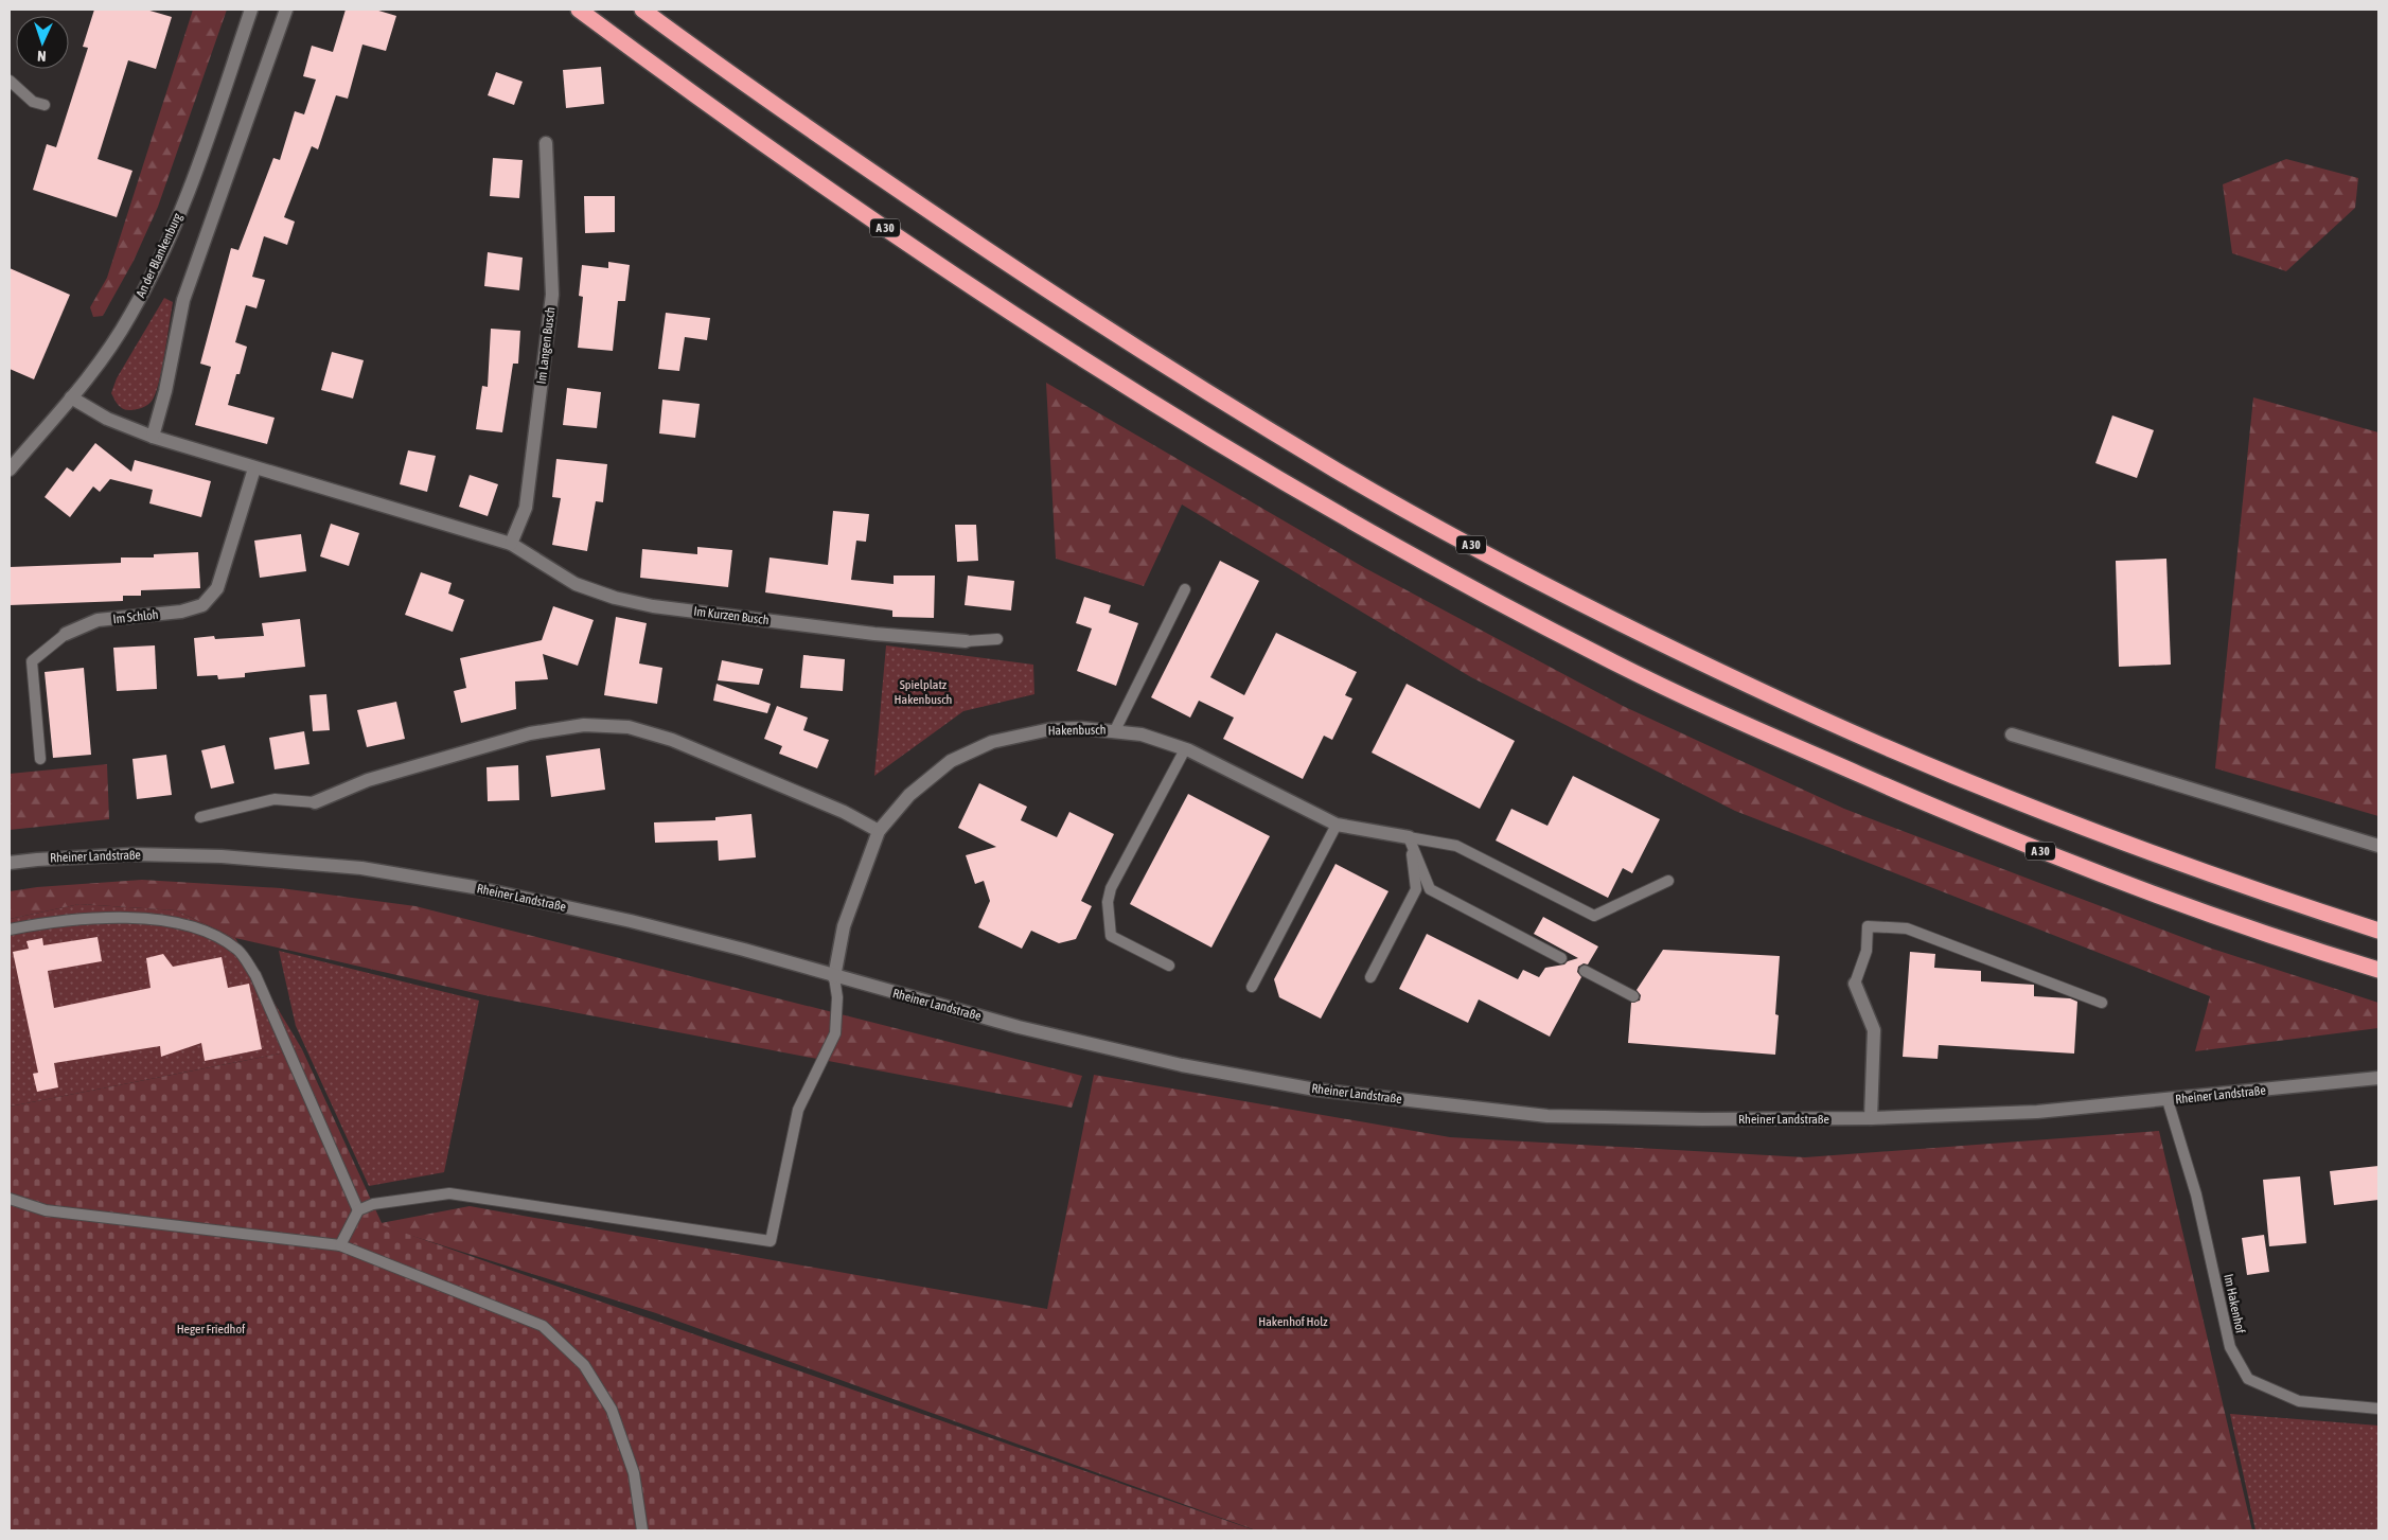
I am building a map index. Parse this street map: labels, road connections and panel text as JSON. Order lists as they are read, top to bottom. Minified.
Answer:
{"streets":{"highway":["A 30"],"street":["An der Blankenburg","Im Langen Busch","Im Kurzen Busch","Im Schloh","Hakenbusch","Rheiner Landstraße"],"lane":["Im Hakenhof"]},"crossings":[["Im Langen Busch","Im Kurzen Busch"],["Hakenbusch","Rheiner Landstraße"],["Rheiner Landstraße","Im Hakenhof"]],"parks":["Spielplatz Hakenbusch","Hakenhof Holz","Heger Friedhof"],"north":"bottom"}
